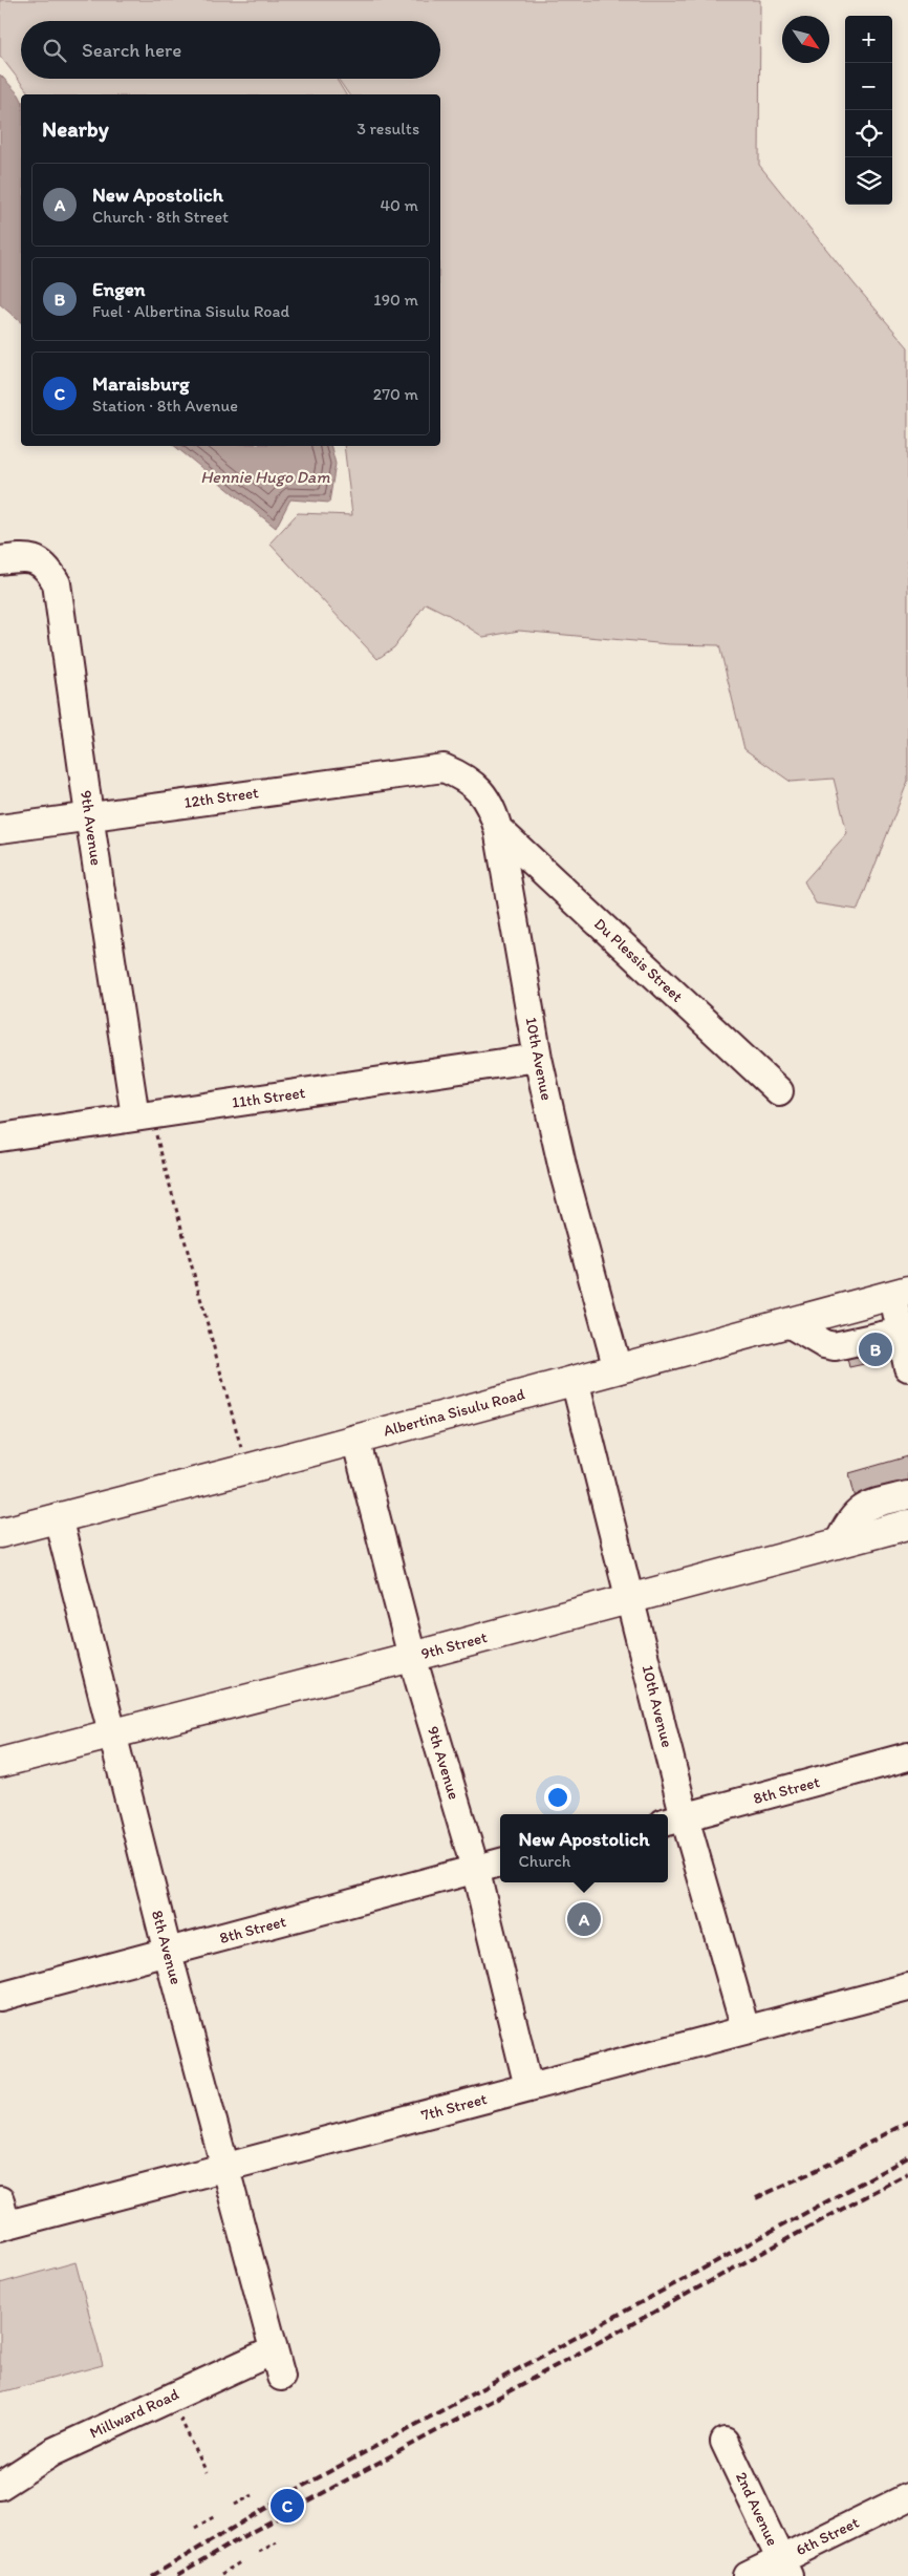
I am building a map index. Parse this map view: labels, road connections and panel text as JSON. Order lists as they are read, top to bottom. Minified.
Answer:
{"streets":{"main road":["Albertina Sisulu Road","9th Street"],"street":["12th Street","9th Avenue","Du Plessis Street","10th Avenue","11th Street","8th Street","8th Avenue","7th Street","Millward Road","2nd Avenue","6th Street"]},"crossings":[["12th Street","9th Avenue"],["12th Street","10th Avenue"],["9th Avenue","11th Street"],["9th Avenue","Albertina Sisulu Road"],["9th Avenue","9th Street"],["9th Avenue","8th Street"],["9th Avenue","7th Street"],["Du Plessis Street","10th Avenue"],["10th Avenue","11th Street"],["10th Avenue","Albertina Sisulu Road"],["10th Avenue","9th Street"],["10th Avenue","8th Street"],["10th Avenue","7th Street"],["Albertina Sisulu Road","8th Avenue"],["9th Street","8th Avenue"],["8th Street","8th Avenue"],["8th Avenue","7th Street"],["8th Avenue","Millward Road"],["2nd Avenue","6th Street"]],"water":["Hennie Hugo Dam"],"north":"bottom right","page":{"map_buttons":["+","−"],"search":"Search here","heading":["Nearby","3 results"],"list":[{"mark":"A","name":"New Apostolich","note":"Church · 8th Street","value":"40 m"},{"mark":"B","name":"Engen","note":"Fuel · Albertina Sisulu Road","value":"190 m"},{"mark":"C","name":"Maraisburg","note":"Station · 8th Avenue","value":"270 m"}],"pins":["B","A","C"],"popup":["New Apostolich","Church"]}}
